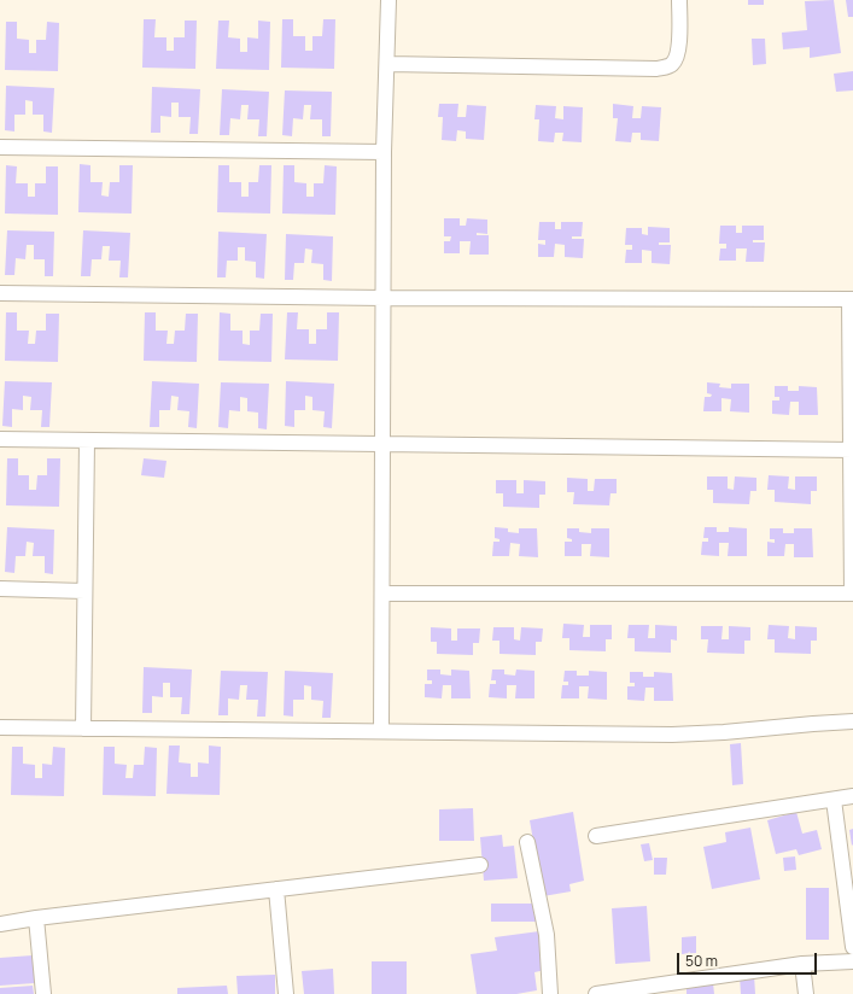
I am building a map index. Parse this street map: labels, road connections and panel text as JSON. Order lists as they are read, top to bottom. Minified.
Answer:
{"scale_bar":"50 m"}
